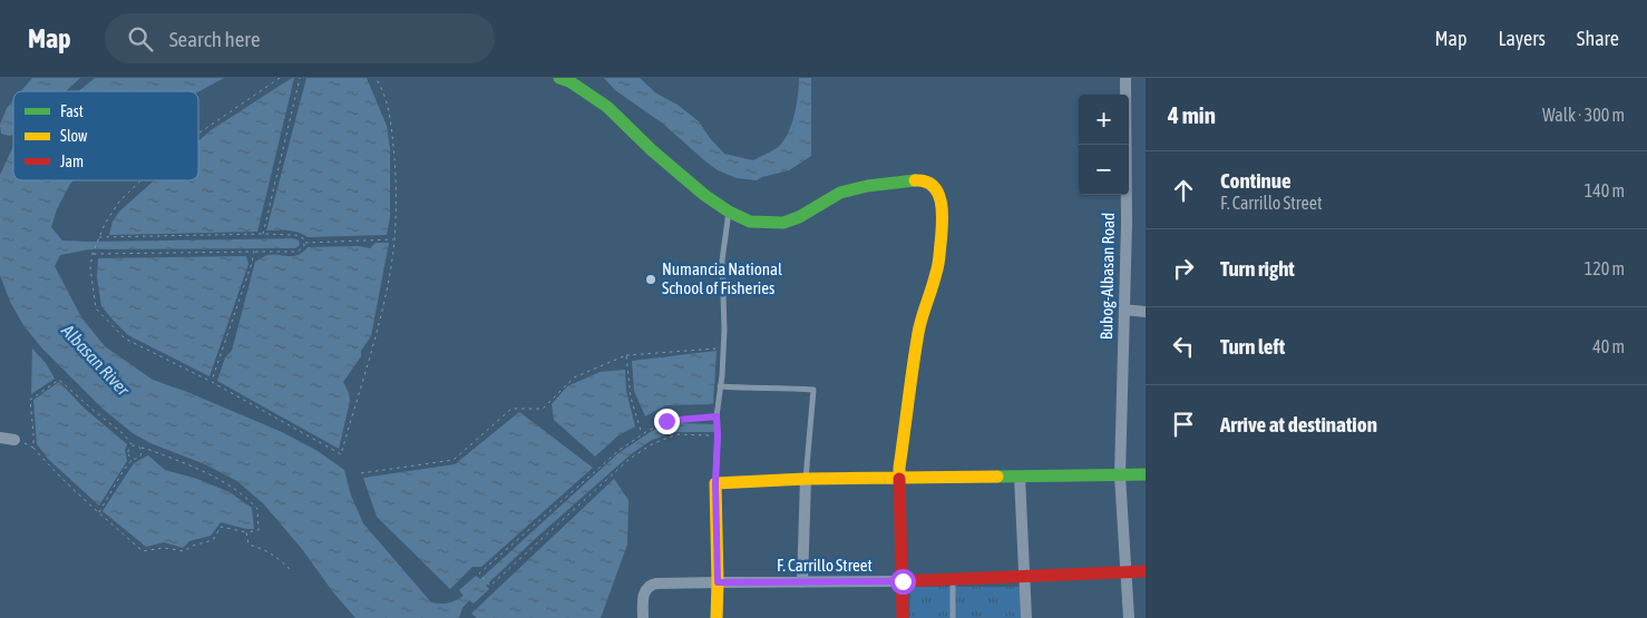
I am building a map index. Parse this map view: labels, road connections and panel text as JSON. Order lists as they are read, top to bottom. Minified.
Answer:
{"streets":{"street":["Bubog-Albasan Road","F. Carrillo Street"]},"crossings":[["Bubog-Albasan Road","F. Carrillo Street"]],"water":["Albasan River"],"places":["Numancia National School of Fisheries"],"legend":["Fast","Slow","Jam"],"page":{"header":"Map","search":"Search here","nav":["Map","Layers","Share"],"heading":["4 min","Walk · 300 m"],"map_buttons":["+","−"],"list":[["Continue","F. Carrillo Street","140 m"],["Turn right","120 m"],["Turn left","40 m"],"Arrive at destination"]}}
